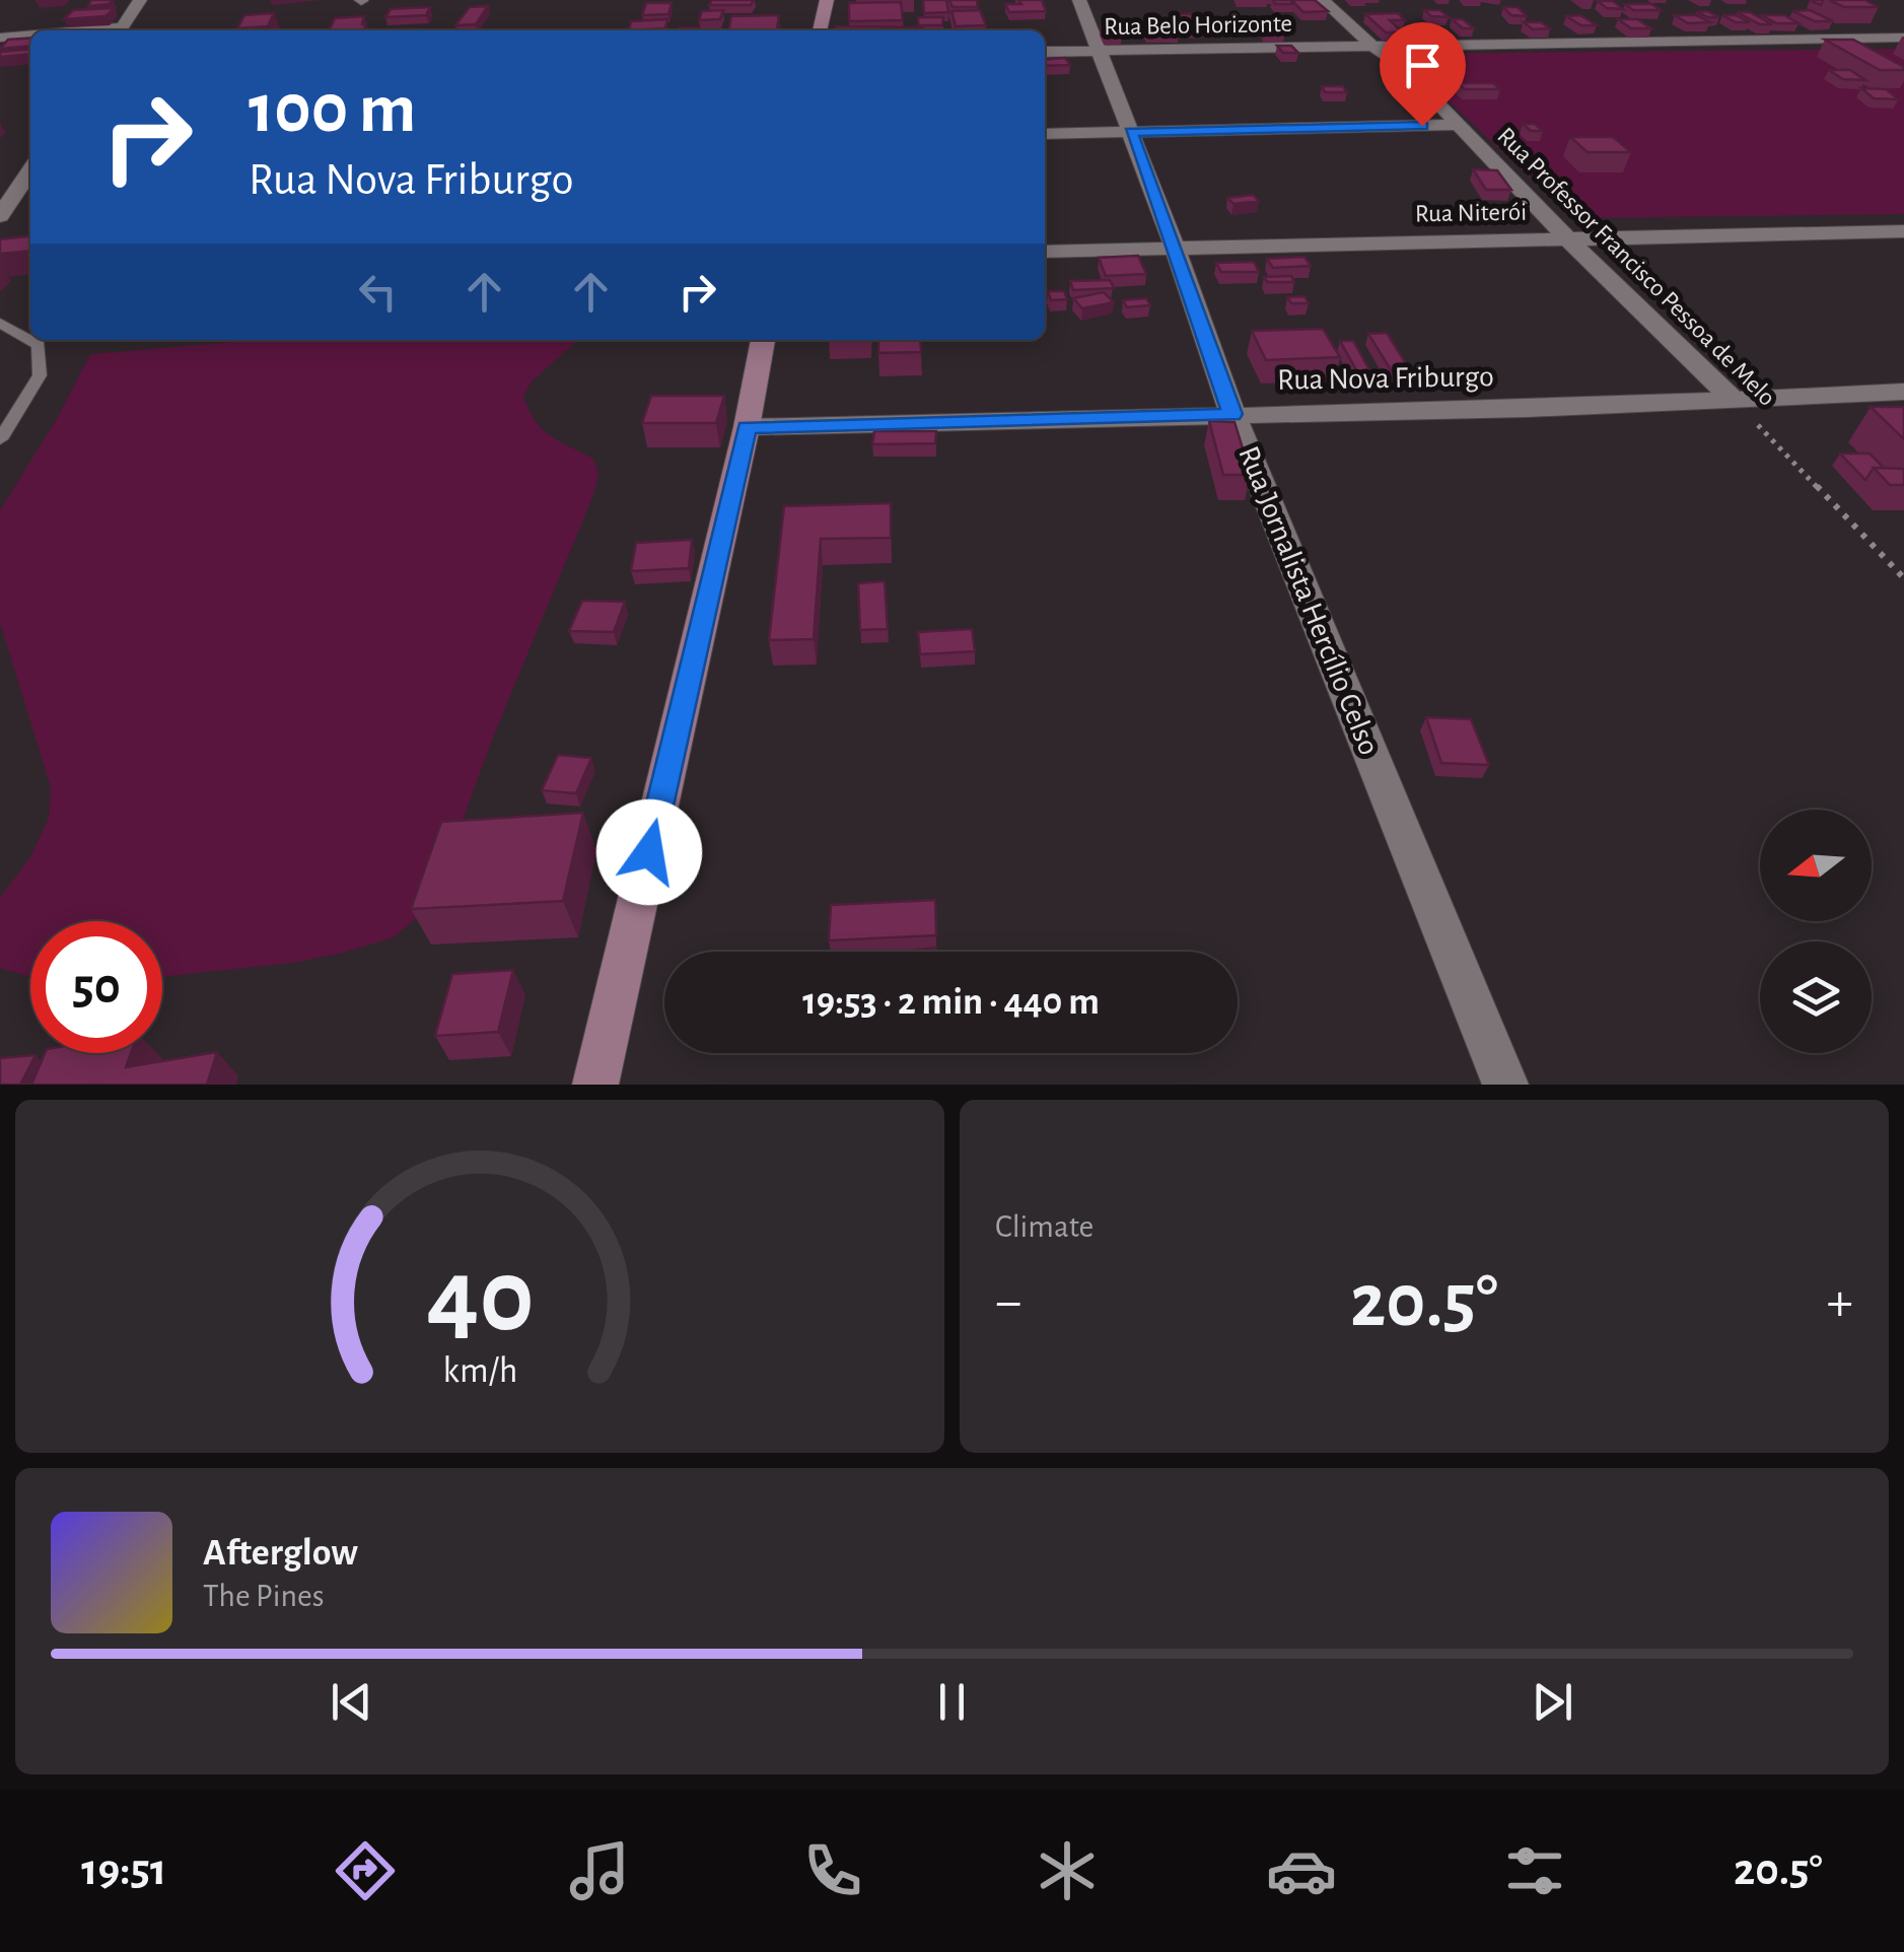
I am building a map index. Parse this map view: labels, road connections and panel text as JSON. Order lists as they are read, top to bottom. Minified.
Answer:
{"streets":{"street":["Rua Belo Horizonte","Rua Niterói","Rua Professor Francisco Pessoa de Melo","Rua Nova Friburgo","Rua Jornalista Hercílio Celso"]},"crossings":[["Rua Belo Horizonte","Rua Professor Francisco Pessoa de Melo"],["Rua Belo Horizonte","Rua Jornalista Hercílio Celso"],["Rua Niterói","Rua Professor Francisco Pessoa de Melo"],["Rua Niterói","Rua Jornalista Hercílio Celso"],["Rua Professor Francisco Pessoa de Melo","Rua Nova Friburgo"],["Rua Nova Friburgo","Rua Jornalista Hercílio Celso"]],"north":"left","page":{"turn":["100 m","Rua Nova Friburgo"],"limit":"50","trip":"19:53 · 2 min · 440 m","tile":"Climate","heat":["−","20.5°","+"],"song":["Afterglow","The Pines"],"tabs":["19:51","20.5°"],"gauge":["40","km/h"]}}
